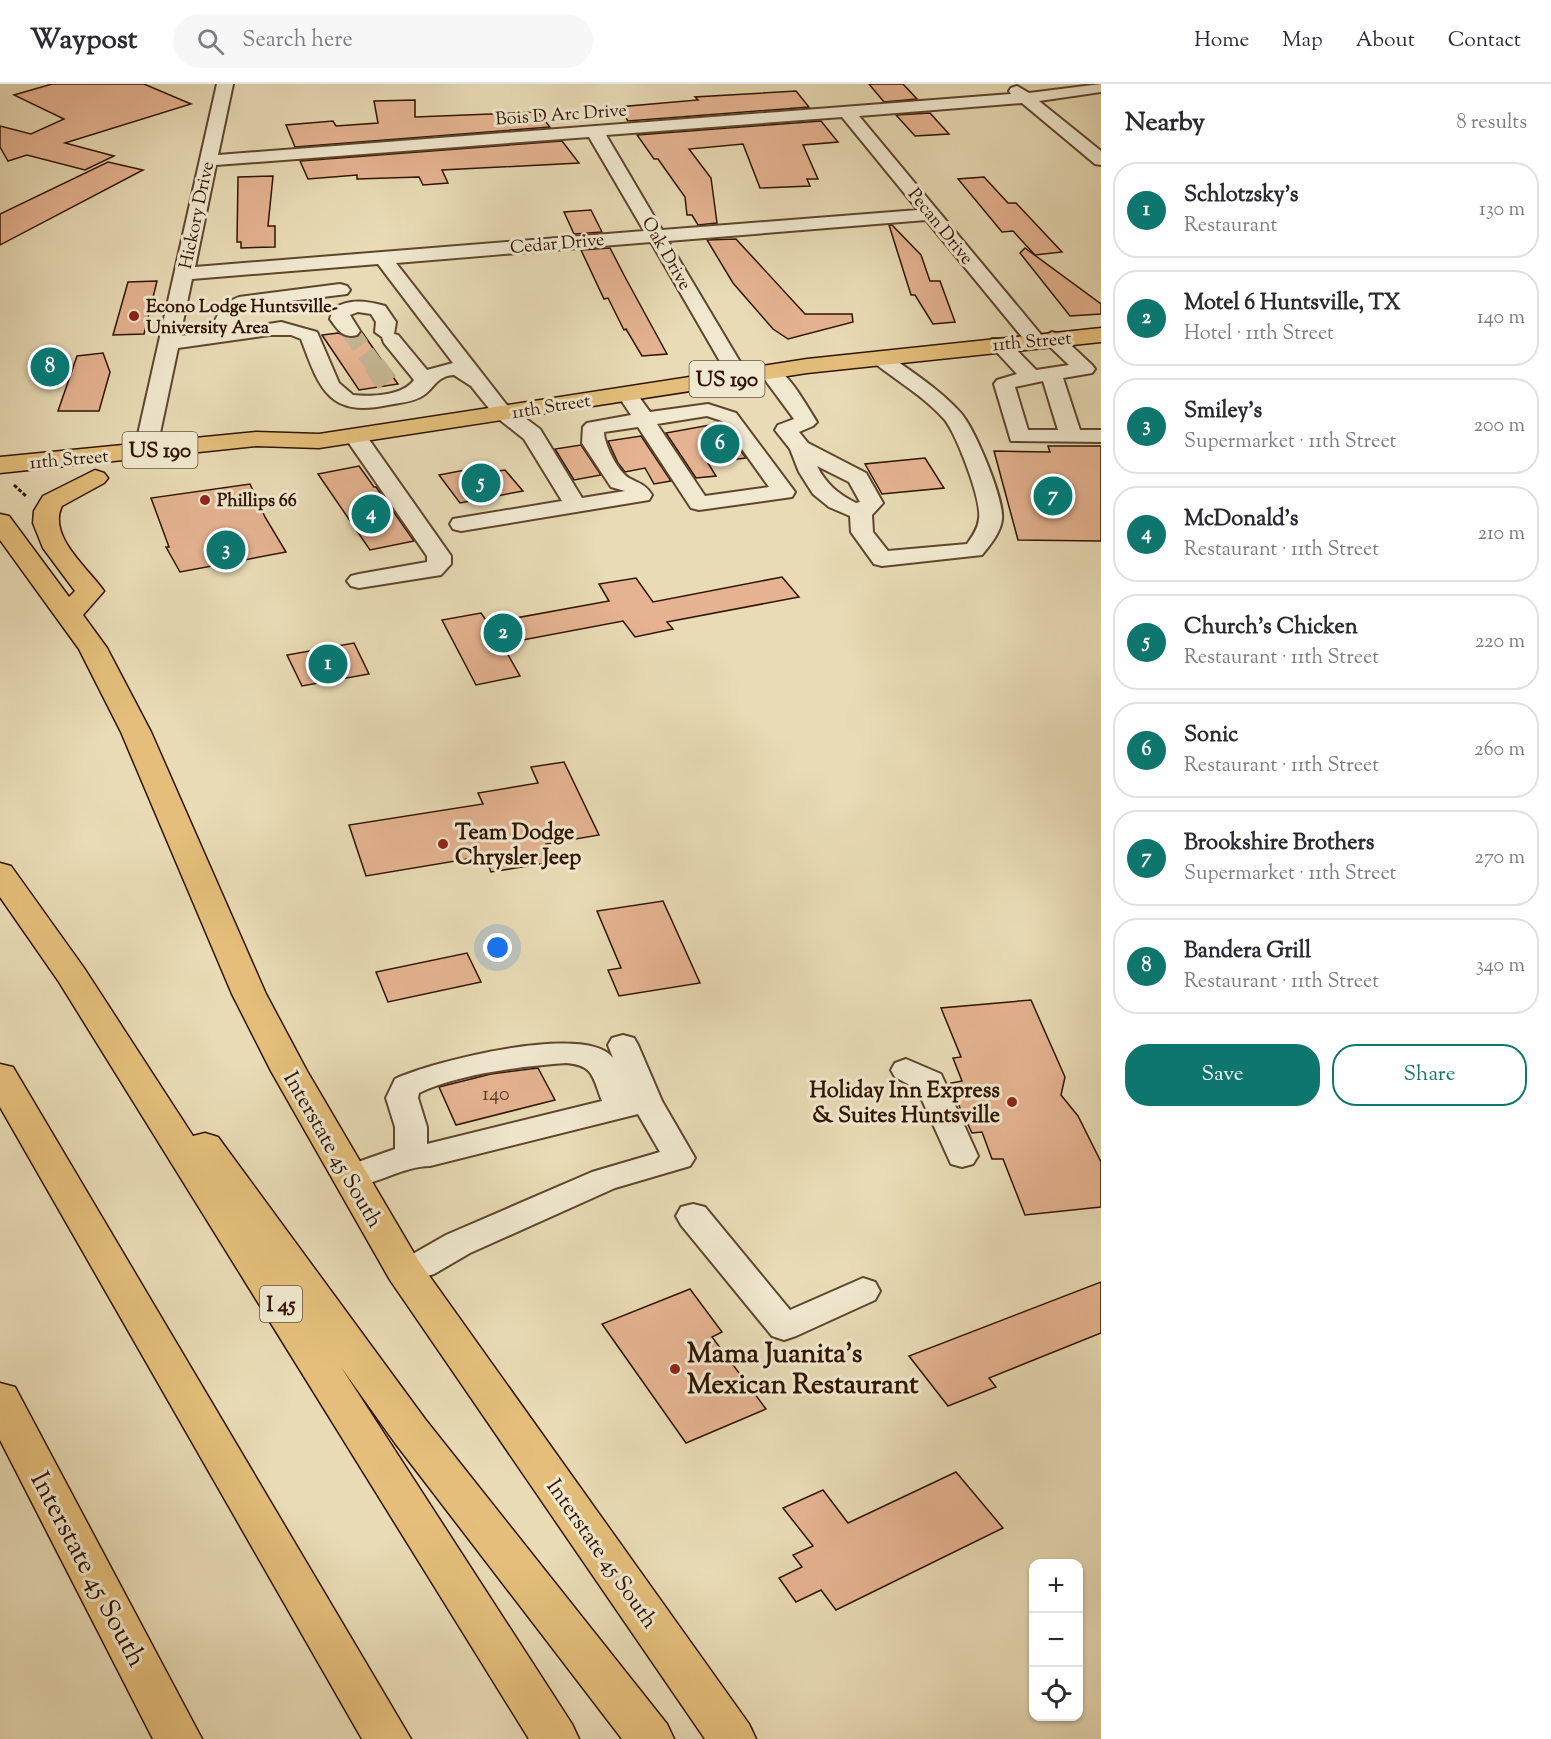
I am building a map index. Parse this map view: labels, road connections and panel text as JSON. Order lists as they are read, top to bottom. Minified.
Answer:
{"streets":{"main road":["11th Street","US 190","Interstate 45 South","I 45"],"street":["Bois D Arc Drive","Hickory Drive","Pecan Drive","Cedar Drive","Oak Drive"]},"crossings":[["Bois D Arc Drive","Hickory Drive"],["Bois D Arc Drive","Pecan Drive"],["Bois D Arc Drive","Oak Drive"],["Hickory Drive","Cedar Drive"],["Hickory Drive","11th Street"],["Pecan Drive","Cedar Drive"],["Pecan Drive","11th Street"],["Cedar Drive","Oak Drive"],["Oak Drive","11th Street"]],"places":["Econo Lodge Huntsville- University Area","Phillips 66","Team Dodge Chrysler Jeep","Holiday Inn Express & Suites Huntsville","Mama Juanita's Mexican Restaurant"],"house_numbers":["140"],"page":{"header":"Waypost","search":"Search here","nav":["Home","Map","About","Contact"],"heading":["Nearby","8 results"],"list":[{"mark":"1","name":"Schlotzsky's","note":"Restaurant","value":"130 m"},{"mark":"2","name":"Motel 6 Huntsville, TX","note":"Hotel · 11th Street","value":"140 m"},{"mark":"3","name":"Smiley's","note":"Supermarket · 11th Street","value":"200 m"},{"mark":"4","name":"McDonald's","note":"Restaurant · 11th Street","value":"210 m"},{"mark":"5","name":"Church's Chicken","note":"Restaurant · 11th Street","value":"220 m"},{"mark":"6","name":"Sonic","note":"Restaurant · 11th Street","value":"260 m"},{"mark":"7","name":"Brookshire Brothers","note":"Supermarket · 11th Street","value":"270 m"},{"mark":"8","name":"Bandera Grill","note":"Restaurant · 11th Street","value":"340 m"}],"pins":["8","6","5","7","4","3","2","1"],"buttons":["Save","Share"],"map_buttons":["+","−"]}}
